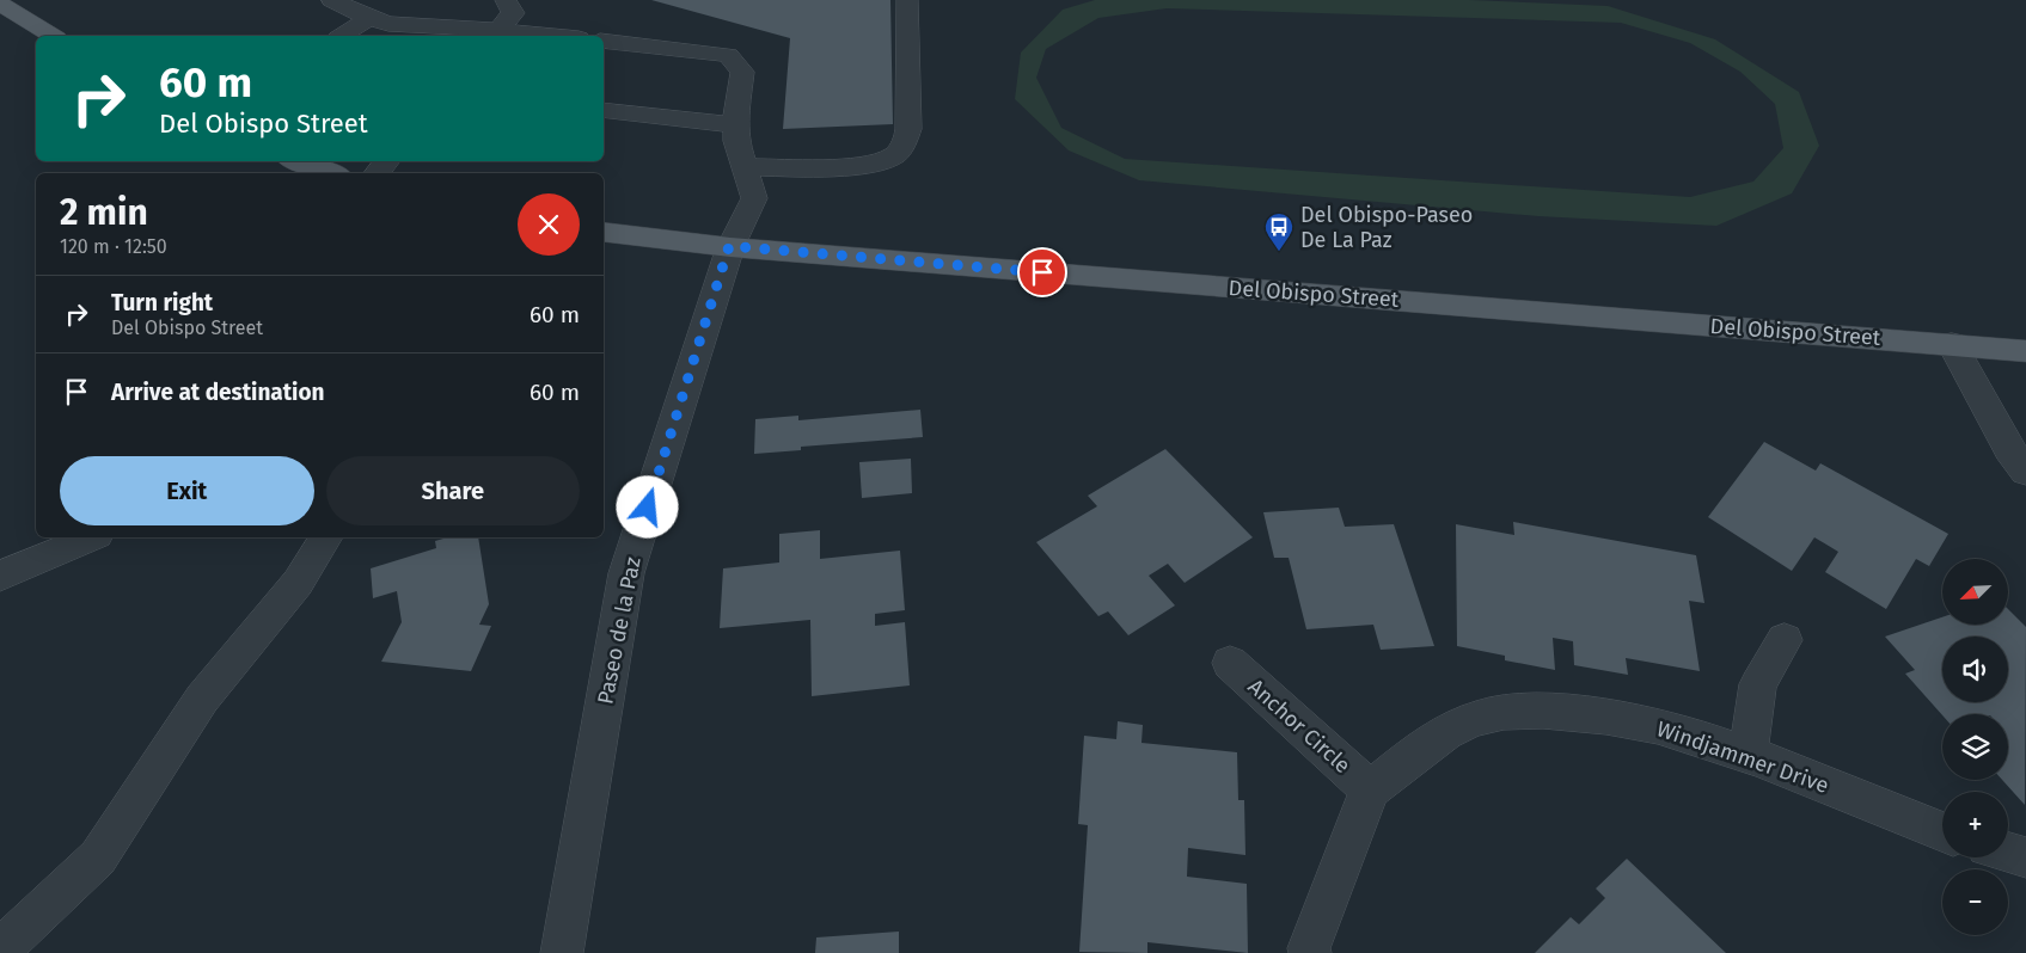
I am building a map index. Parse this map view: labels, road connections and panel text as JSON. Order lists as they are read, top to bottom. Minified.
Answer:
{"streets":{"main road":["Del Obispo Street"],"street":["Paseo de la Paz","Anchor Circle","Windjammer Drive"]},"crossings":[["Del Obispo Street","Paseo de la Paz"],["Anchor Circle","Windjammer Drive"]],"places":{"bus stop":["Del Obispo-Paseo De La Paz"]},"north":"bottom left","page":{"turn":["60 m","Del Obispo Street"],"heading":["2 min","120 m · 12:50"],"list":[{"name":"Turn right","note":"Del Obispo Street","value":"60 m"},{"name":"Arrive at destination","value":"60 m"}],"buttons":["Exit","Share"],"map_buttons":["+","−"]}}
